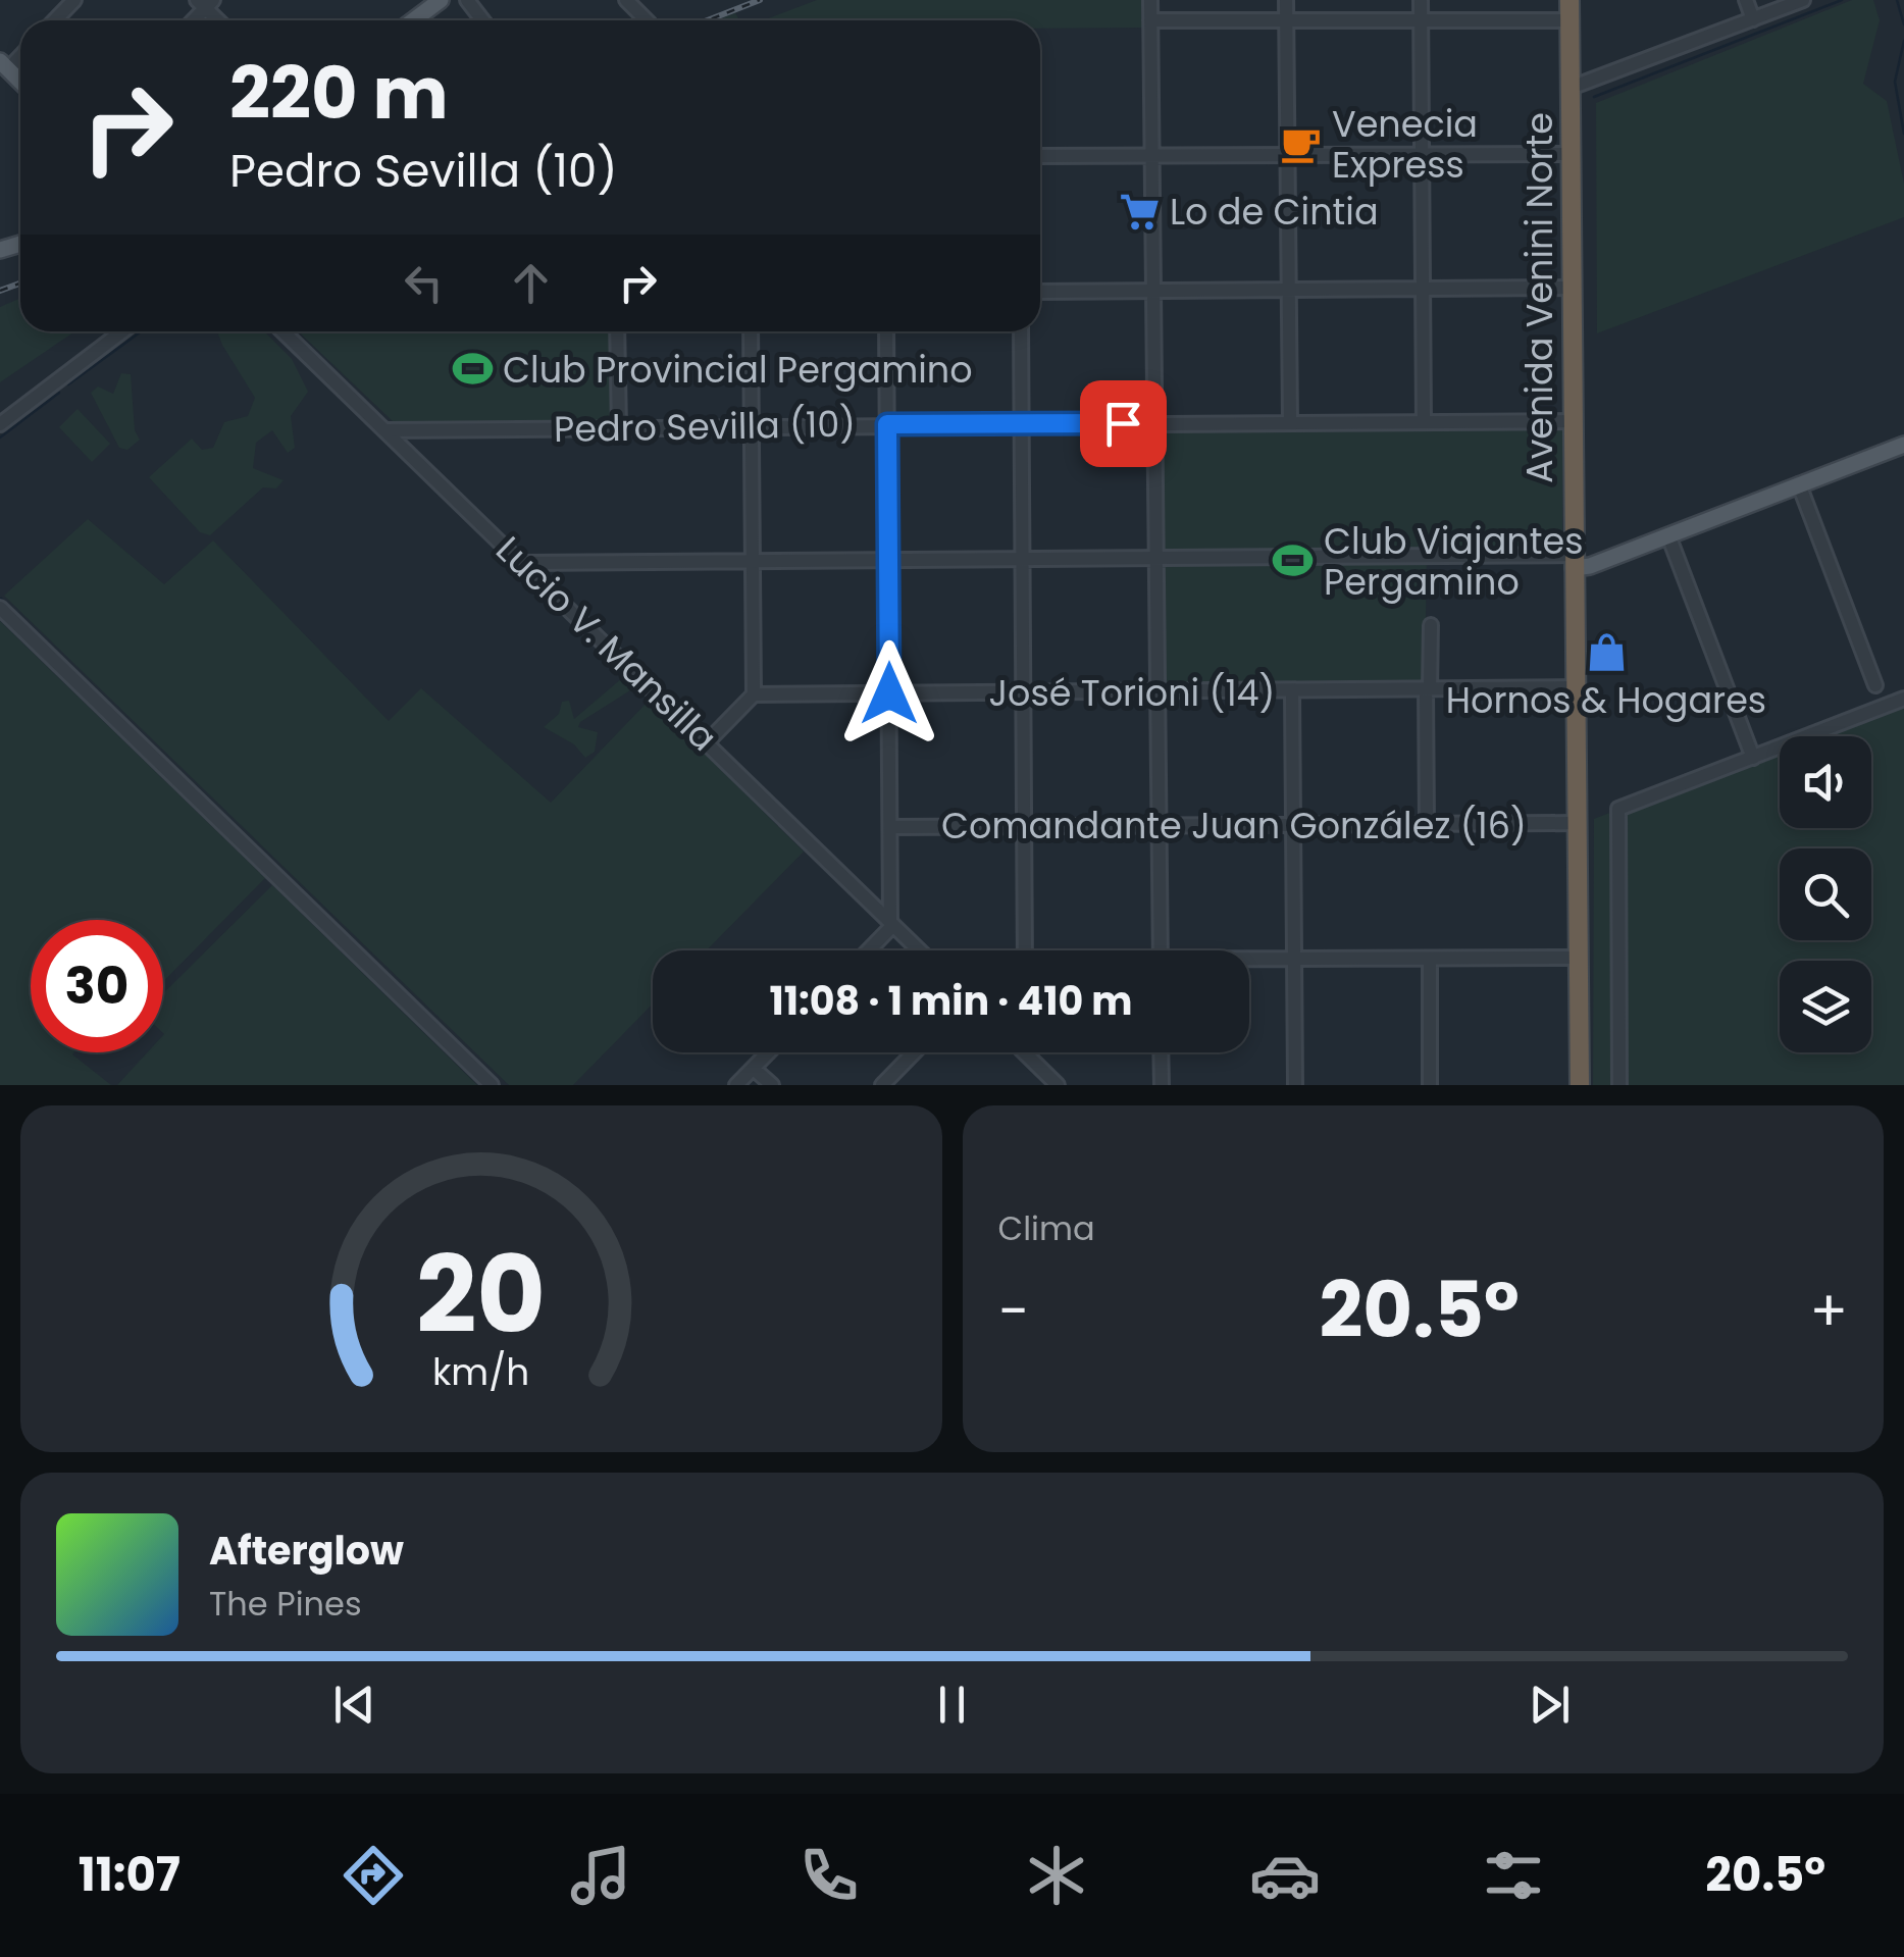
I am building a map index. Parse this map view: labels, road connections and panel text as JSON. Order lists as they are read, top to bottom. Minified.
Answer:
{"streets":{"highway":["Avenida Venini Norte"],"street":["Pedro Sevilla (10)","Lucio V. Mansilla","José Torioni (14)","Comandante Juan González (16)"]},"crossings":[["Avenida Venini Norte","Pedro Sevilla (10)"],["Avenida Venini Norte","José Torioni (14)"],["Avenida Venini Norte","Comandante Juan González (16)"],["Pedro Sevilla (10)","Lucio V. Mansilla"]],"places":{"cafe":["Venecia Express"],"supermarket":["Lo de Cintia"],"sports":["Club Provincial Pergamino","Club Viajantes Pergamino"],"shop":["Hornos & Hogares"]},"page":{"turn":["220 m","Pedro Sevilla (10)"],"limit":"30","trip":"11:08 · 1 min · 410 m","tile":"Clima","heat":["−","20.5°","+"],"song":["Afterglow","The Pines"],"tabs":["11:07","20.5°"],"gauge":["20","km/h"]}}
